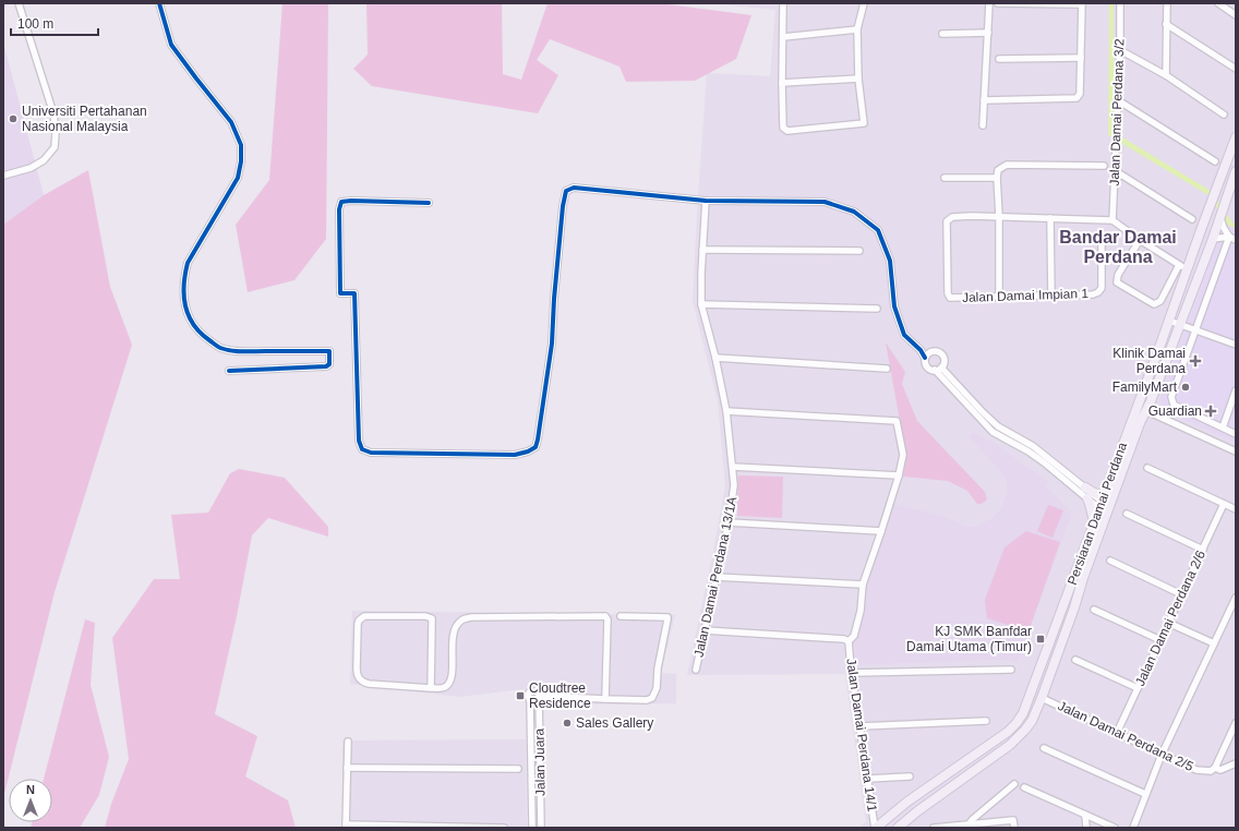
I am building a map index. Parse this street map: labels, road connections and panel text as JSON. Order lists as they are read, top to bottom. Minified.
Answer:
{"streets":{"main road":["Persiaran Damai Perdana"],"street":["Jalan Damai Perdana 3/2","Jalan Damai Impian 1","Jalan Damai Perdana 13/1A","Jalan Damai Perdana 2/6","Jalan Damai Perdana 14/1","Jalan Damai Perdana 2/5","Jalan Juara"]},"crossings":[["Persiaran Damai Perdana","Jalan Damai Perdana 14/1"],["Persiaran Damai Perdana","Jalan Damai Perdana 2/5"],["Jalan Damai Perdana 2/6","Jalan Damai Perdana 2/5"]],"districts":["Bandar Damai Perdana"],"places":{"other":["Universiti Pertahanan Nasional Malaysia","FamilyMart","Sales Gallery"],"health":["Klinik Damai Perdana","Guardian"],"transit":["KJ SMK Banfdar Damai Utama (Timur)","Cloudtree Residence"]},"scale_bar":"100 m","north":"top"}
